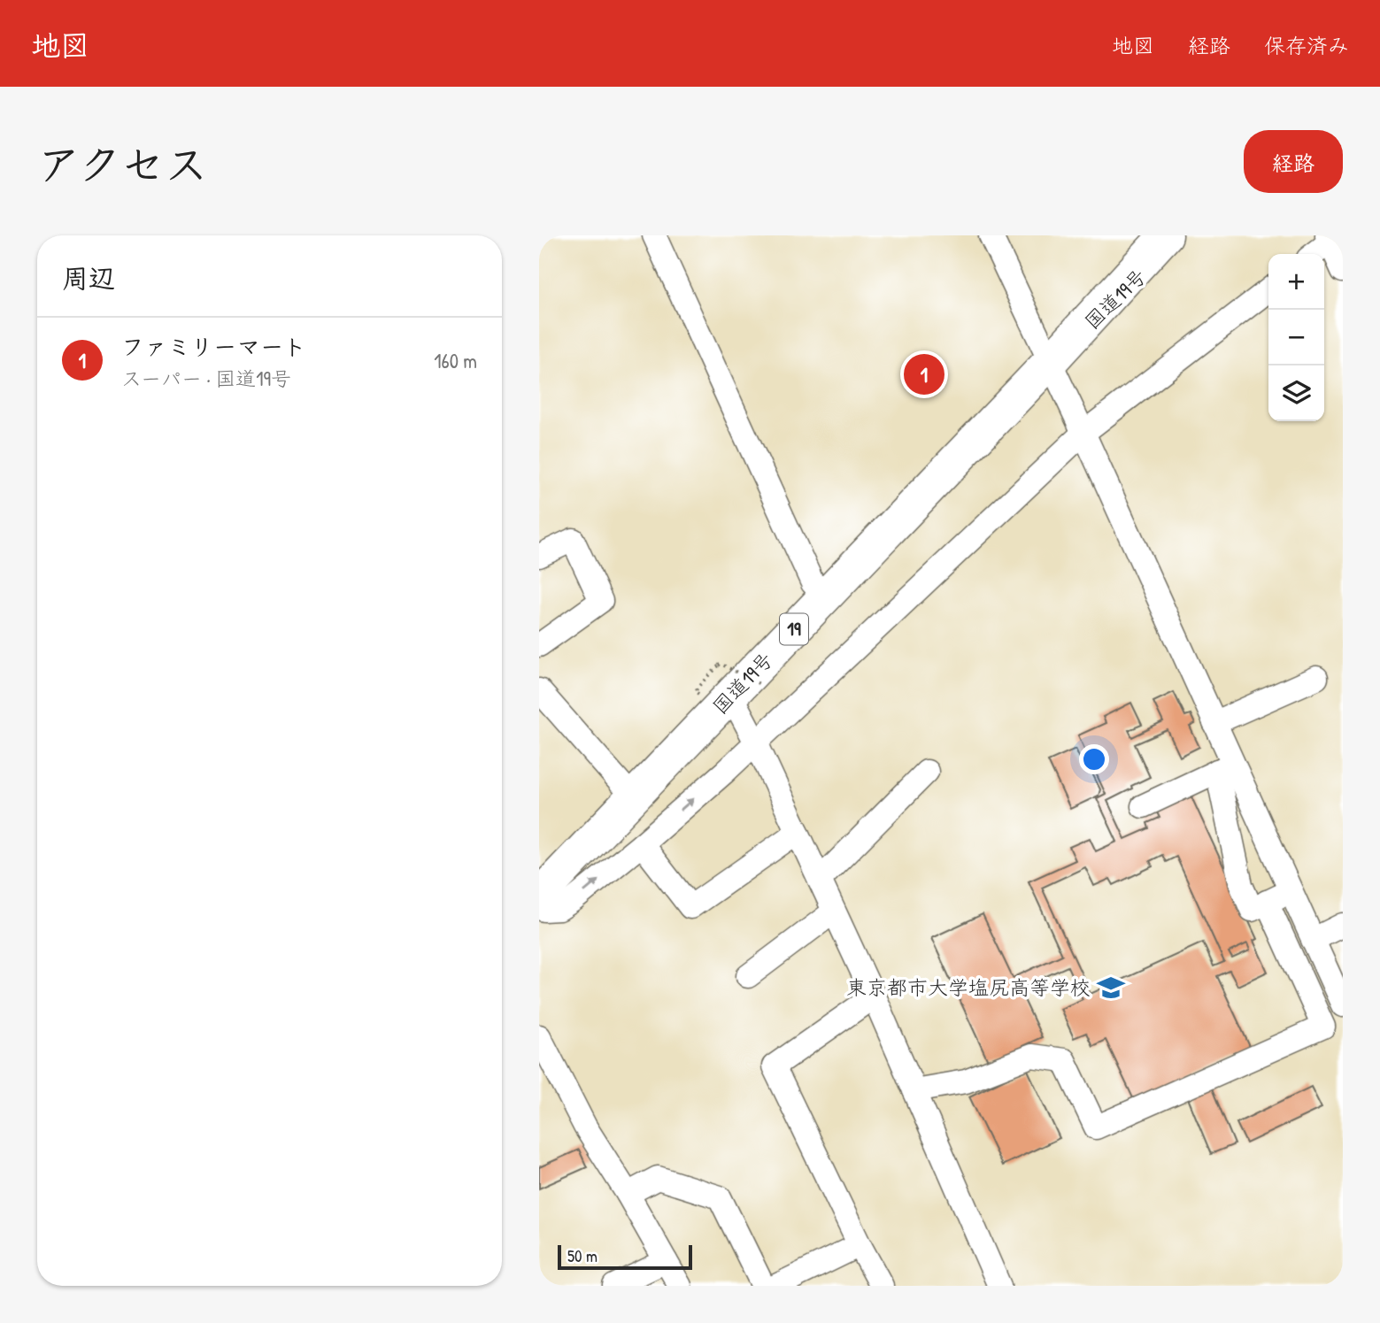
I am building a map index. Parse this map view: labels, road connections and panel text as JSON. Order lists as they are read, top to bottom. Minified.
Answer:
{"streets":{"highway":["国道19号","19"]},"places":{"school or university":["東京都市大学塩尻高等学校"]},"scale_bar":"50 m","page":{"header":"地図","nav":["地図","経路","保存済み"],"title":"アクセス","buttons":"経路","heading":"周辺","map_buttons":["+","−"],"list":[{"mark":"1","name":"ファミリーマート","note":"スーパー · 国道19号","value":"160 m"}],"pins":"1","scale":"50 m"}}
